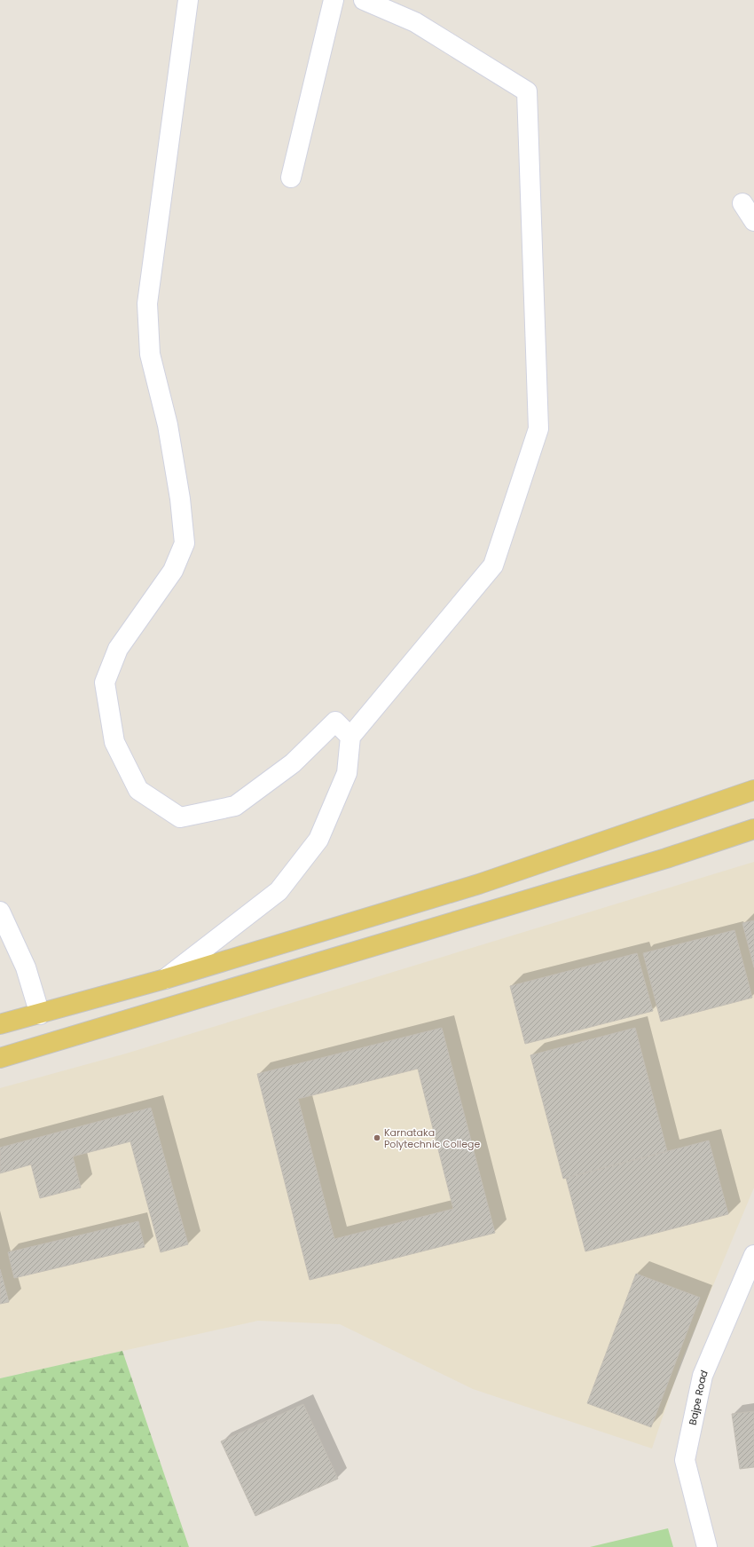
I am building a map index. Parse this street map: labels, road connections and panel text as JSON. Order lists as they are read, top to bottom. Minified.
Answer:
{"streets":{"street":["Bajpe Road"]},"places":["Karnataka Polytechnic College"]}
